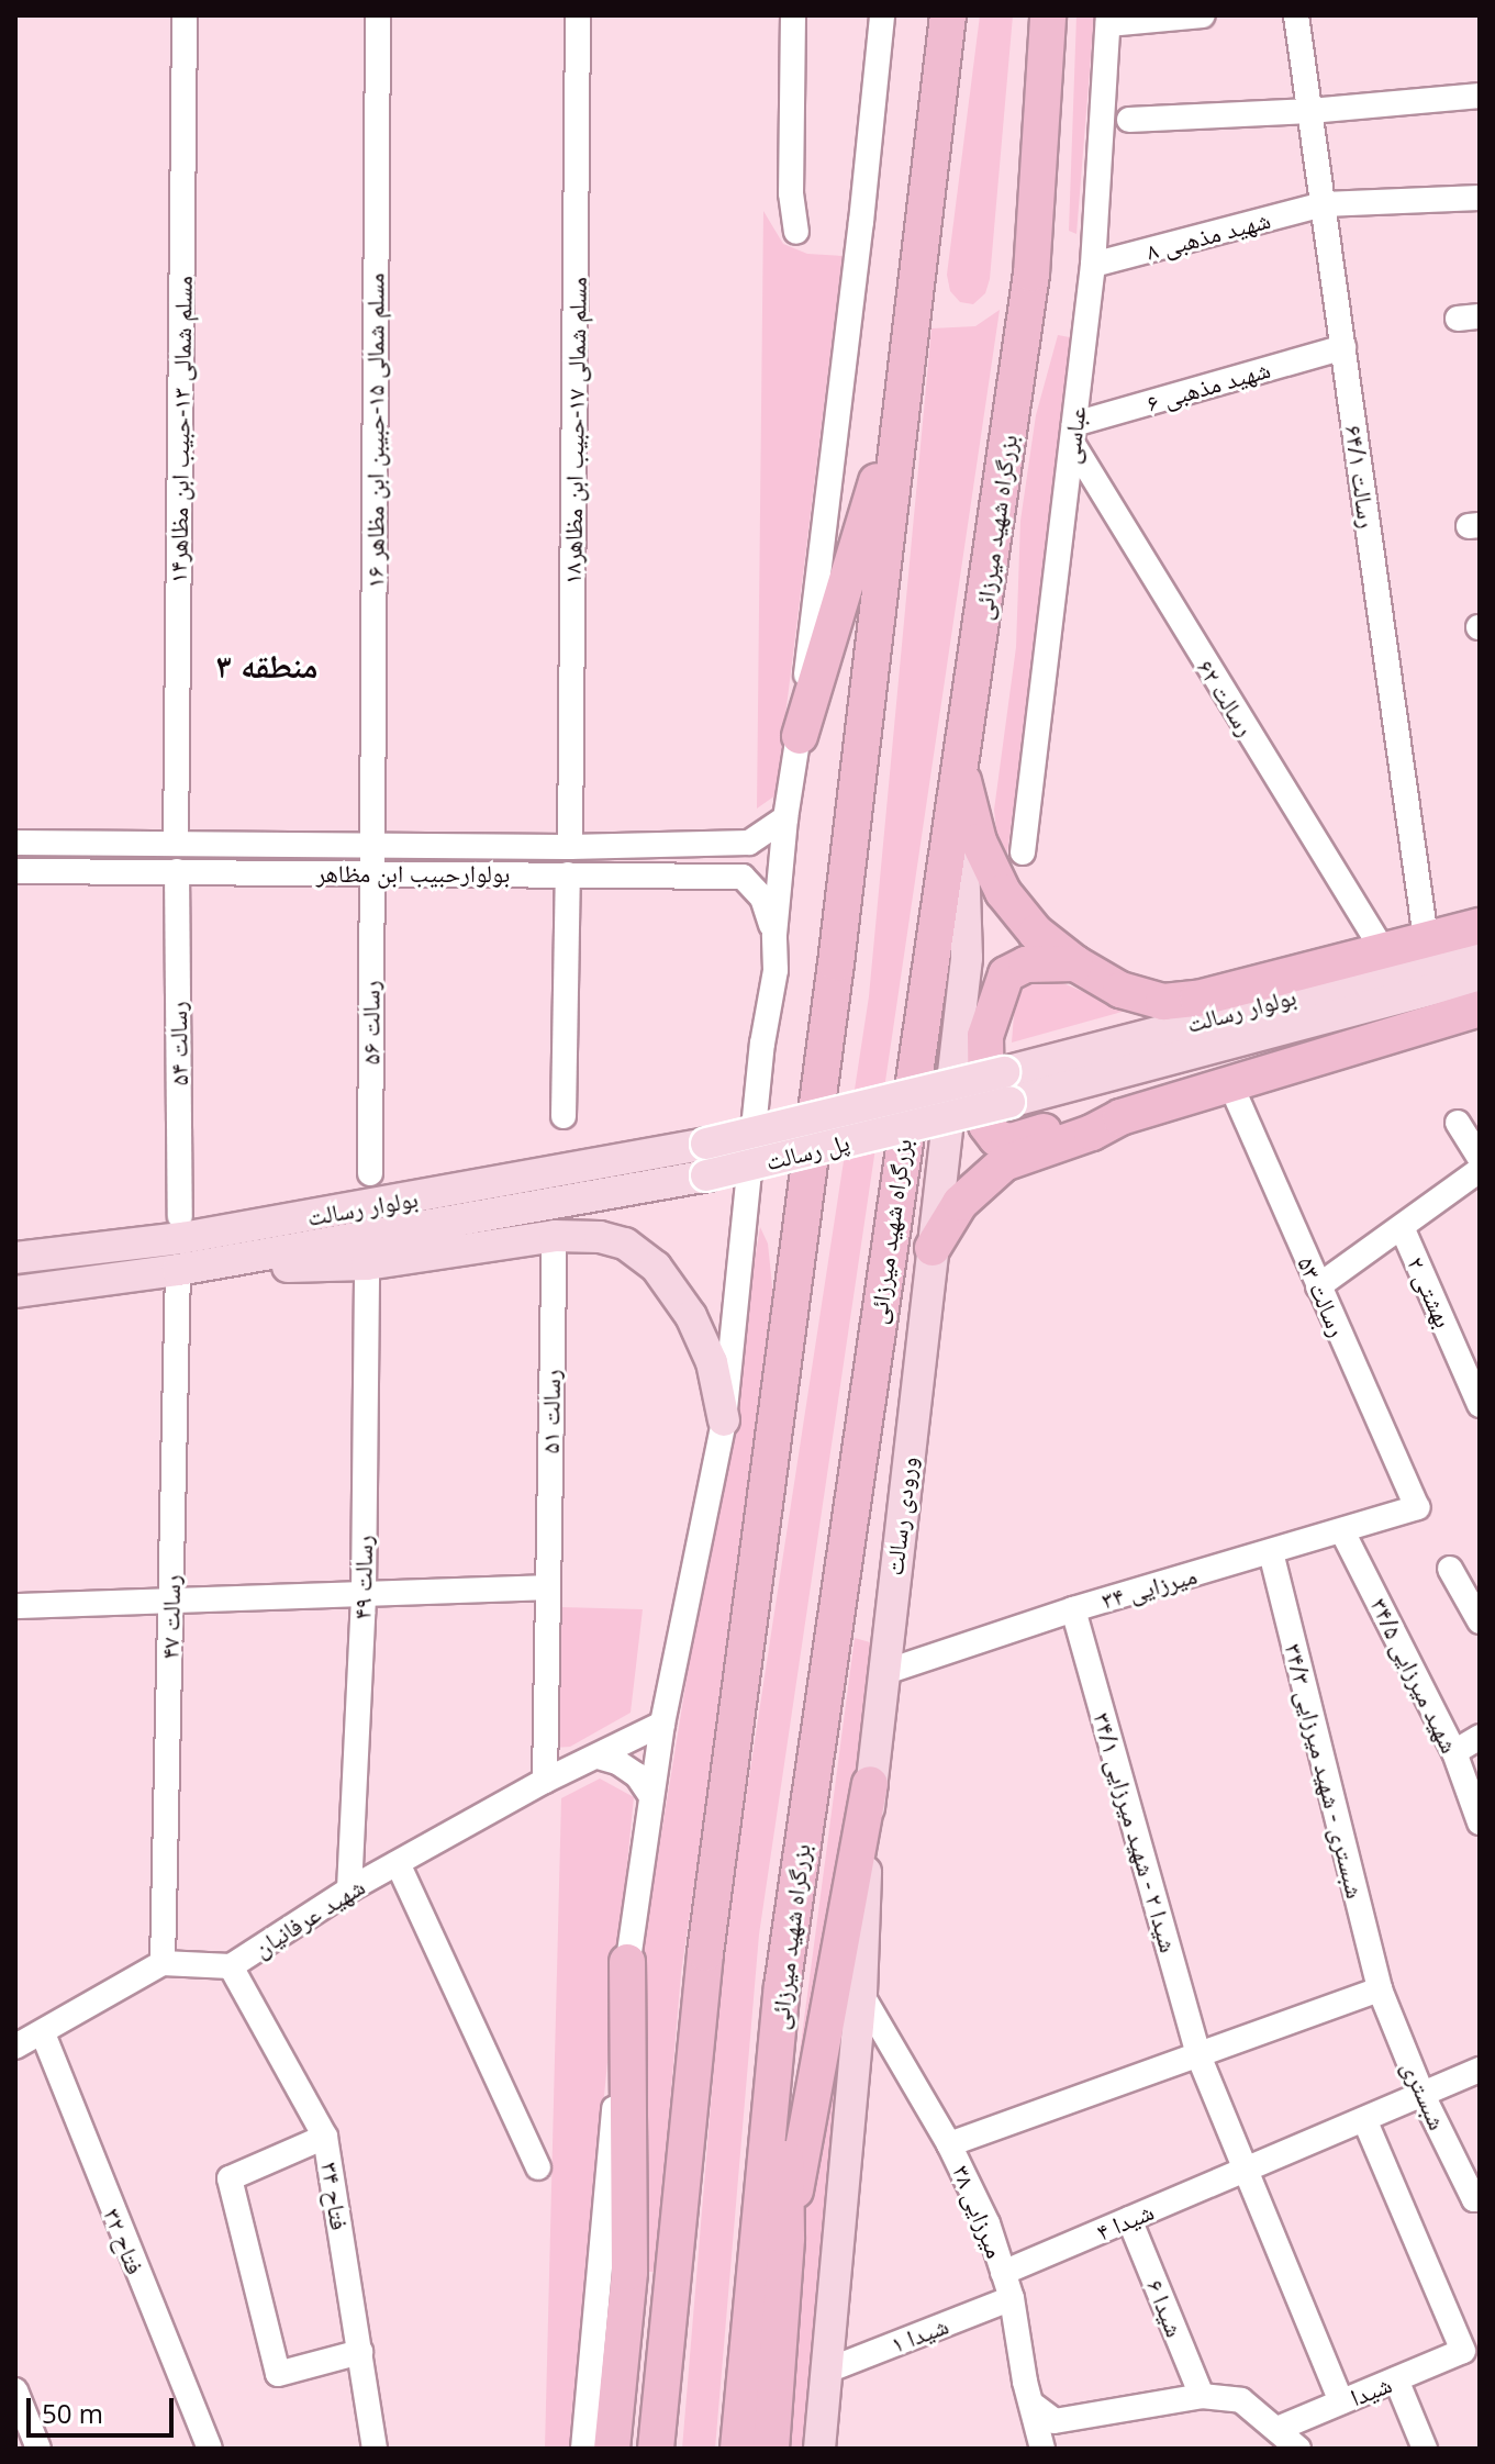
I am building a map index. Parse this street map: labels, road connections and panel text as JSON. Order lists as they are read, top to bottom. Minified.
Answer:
{"streets":{"highway":["بزرگراه شهید میرزائی"],"main road":["بولوار رسالت","پل رسالت","ورودی رسالت"],"street":["شهید مذهبی ۸","شهید مذهبی ۶","مسلم شمالی ۱۳-حبیب ابن مظاهر۱۴","مسلم شمالی ۱۵-حبیبن ابن مظاهر ۱۶","مسلم شمالی ۱۷-حبیب ابن مظاهر۱۸","عباسی","رسالت ۶۴/۱","رسالت ۶۲","بولوارحبیب ابن مظاهر","رسالت ۵۶","رسالت ۵۴","بهشتی ۲","رسالت ۵۳","رسالت ۵۱","رسالت ۴۹","میرزایی ۳۴","رسالت ۴۷","شهید میرزایی ۳۴/۵","شبستری - شهید میرزایی ۳۴/۳","شیدا ۲ - شهید میرزایی ۳۴/۱","شهید عرفانیان","شبستری","فتاح ۳۴","میرزایی ۳۸","شیدا ۴","فتاح ۳۲","شیدا ۶","شیدا ۱","شیدا"]},"crossings":[["شهید مذهبی ۸","عباسی"],["شهید مذهبی ۸","رسالت ۶۴/۱"],["شهید مذهبی ۶","عباسی"],["شهید مذهبی ۶","رسالت ۶۴/۱"],["شهید مذهبی ۶","رسالت ۶۲"],["مسلم شمالی ۱۳-حبیب ابن مظاهر۱۴","بولوارحبیب ابن مظاهر"],["مسلم شمالی ۱۵-حبیبن ابن مظاهر ۱۶","بولوارحبیب ابن مظاهر"],["مسلم شمالی ۱۵-حبیبن ابن مظاهر ۱۶","رسالت ۵۶"],["مسلم شمالی ۱۷-حبیب ابن مظاهر۱۸","بولوارحبیب ابن مظاهر"],["عباسی","رسالت ۶۲"],["بزرگراه شهید میرزائی","ورودی رسالت"],["بولوارحبیب ابن مظاهر","رسالت ۵۶"],["بولوارحبیب ابن مظاهر","رسالت ۵۴"],["بولوار رسالت","پل رسالت"],["بولوار رسالت","رسالت ۴۷"],["رسالت ۵۳","میرزایی ۳۴"],["رسالت ۵۱","شهید عرفانیان"],["ورودی رسالت","میرزایی ۳۴"],["ورودی رسالت","میرزایی ۳۸"],["ورودی رسالت","شیدا ۱"],["رسالت ۴۹","شهید عرفانیان"],["میرزایی ۳۴","شهید میرزایی ۳۴/۵"],["میرزایی ۳۴","شبستری - شهید میرزایی ۳۴/۳"],["میرزایی ۳۴","شیدا ۲ - شهید میرزایی ۳۴/۱"],["رسالت ۴۷","شهید عرفانیان"],["شبستری - شهید میرزایی ۳۴/۳","شبستری"],["شهید عرفانیان","فتاح ۳۴"],["شبستری","شیدا ۴"],["میرزایی ۳۸","شیدا ۴"],["میرزایی ۳۸","شیدا ۱"],["شیدا ۴","شیدا ۶"],["شیدا ۴","شیدا"]],"districts":["منطقه ۳"],"scale_bar":"50 m"}
